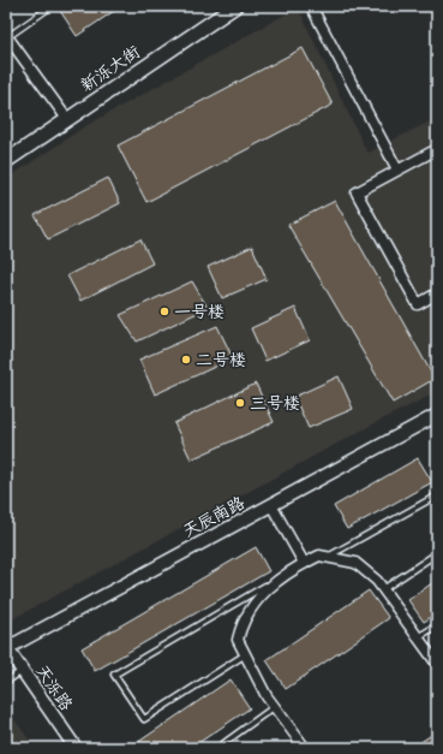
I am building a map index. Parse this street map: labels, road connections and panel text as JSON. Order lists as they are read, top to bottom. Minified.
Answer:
{"streets":{"main road":["新泺大街"],"street":["天辰南路","天泺路"]},"crossings":[["天辰南路","天泺路"]],"places":["一号楼","二号楼","三号楼"]}
